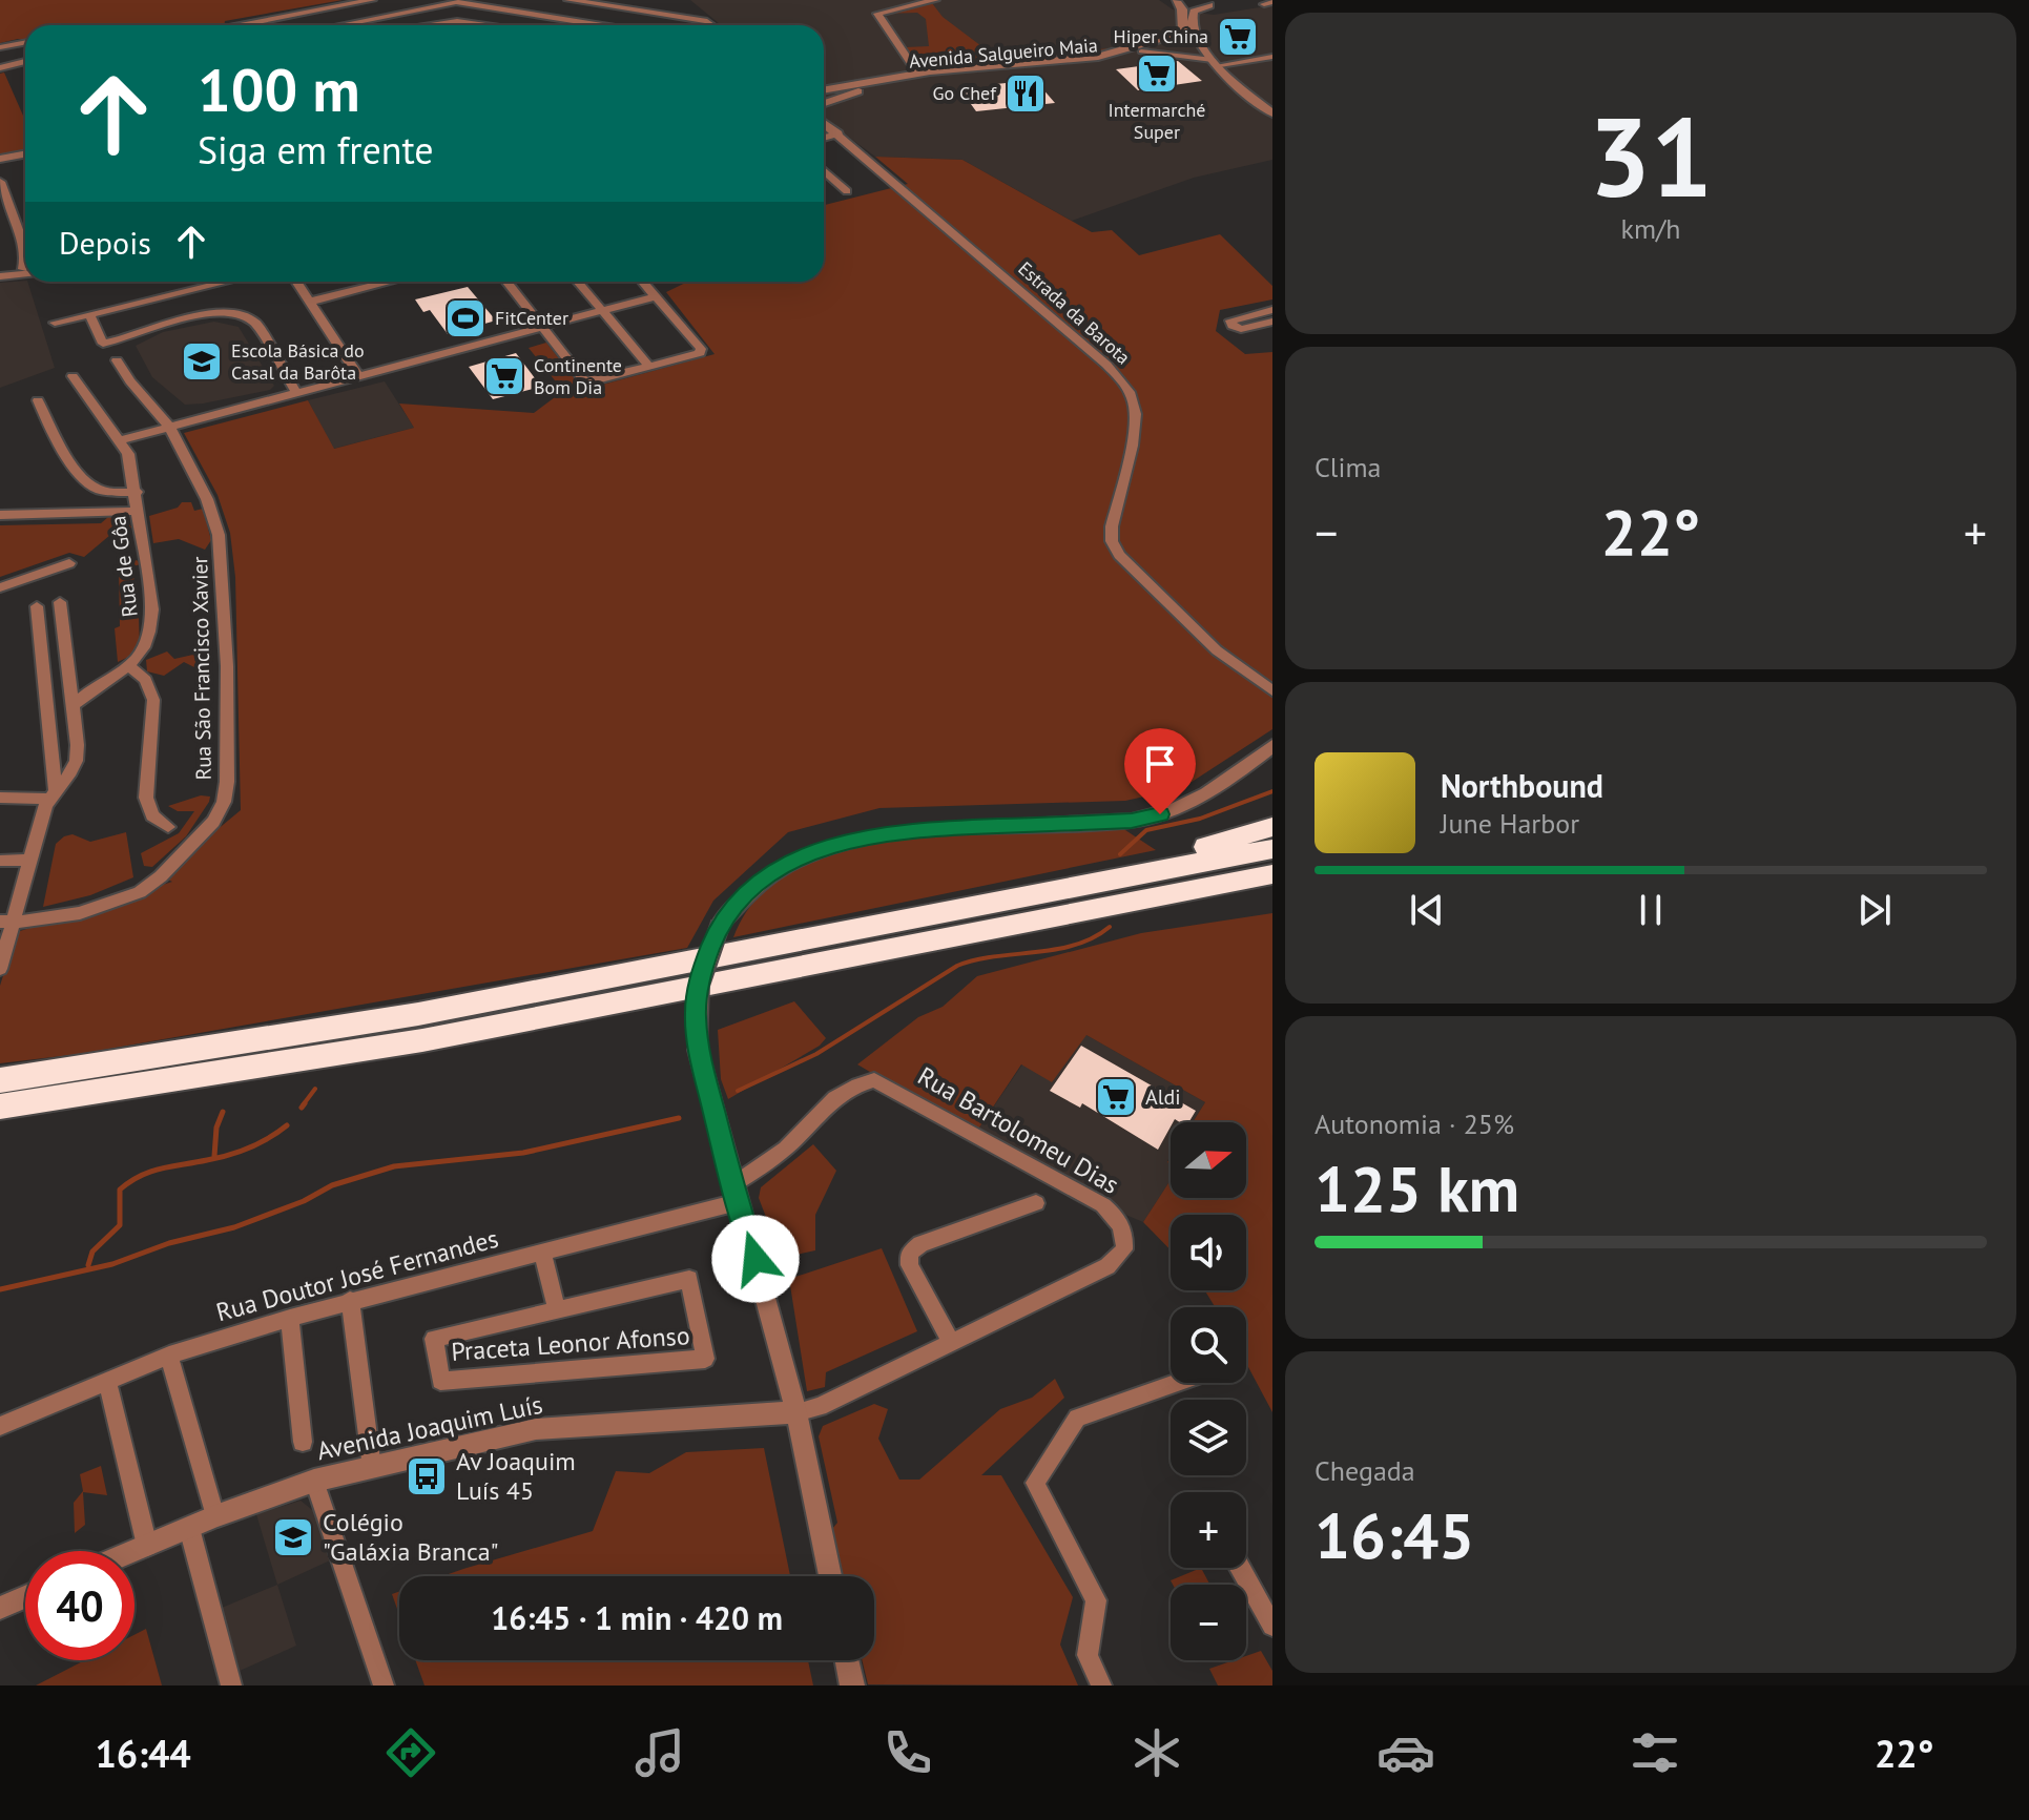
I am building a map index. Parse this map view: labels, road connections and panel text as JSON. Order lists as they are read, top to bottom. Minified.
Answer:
{"streets":{"street":["Avenida Salgueiro Maia","Estrada da Barota","Rua de Gôa","Rua São Francisco Xavier","Rua Bartolomeu Dias","Rua Doutor José Fernandes","Praceta Leonor Afonso","Avenida Joaquim Luís"]},"crossings":[["Rua Bartolomeu Dias","Rua Doutor José Fernandes"],["Rua Bartolomeu Dias","Avenida Joaquim Luís"],["Rua Doutor José Fernandes","Praceta Leonor Afonso"]],"places":{"supermarket":["Hiper China","Intermarché Super","Continente Bom Dia","Aldi"],"restaurant":["Go Chef"],"sports":["FitCenter"],"school or university":["Escola Básica do Casal da Barôta","Colégio \"Galáxia Branca\""],"bus stop":["Av Joaquim Luís 45"]},"north":"right","page":{"tile":[["31","km/h"],"Clima",["Autonomia · 25%","125 km"],["Chegada","16:45"]],"turn":["100 m","Siga em frente"],"then":"Depois","heat":["−","22°","+"],"song":["Northbound","June Harbor"],"map_buttons":["+","−"],"limit":"40","trip":"16:45 · 1 min · 420 m","tabs":["16:44","22°"]}}
